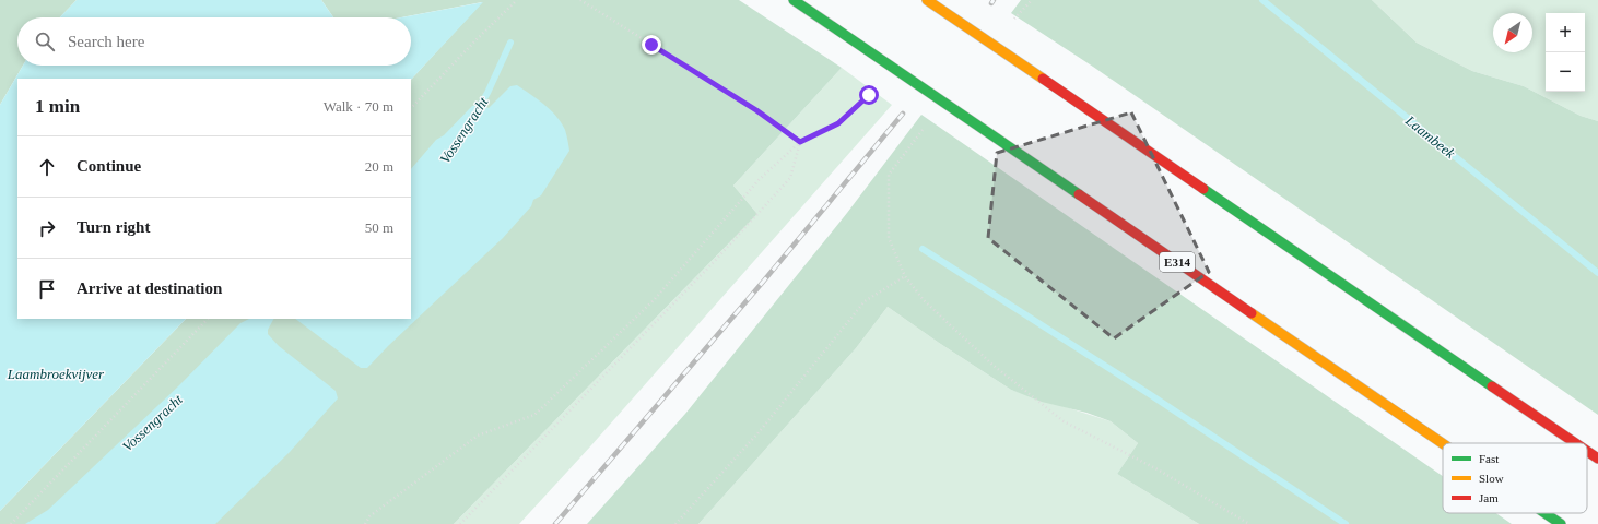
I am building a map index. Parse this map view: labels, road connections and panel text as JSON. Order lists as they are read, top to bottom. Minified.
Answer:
{"streets":{"highway":["E314"]},"water":["Vossengracht","Laambeek","Laambroekvijver"],"legend":["Fast","Slow","Jam"],"north":"bottom left","page":{"map_buttons":["+","−"],"search":"Search here","heading":["1 min","Walk · 70 m"],"list":[["Continue","20 m"],["Turn right","50 m"],"Arrive at destination"]}}
